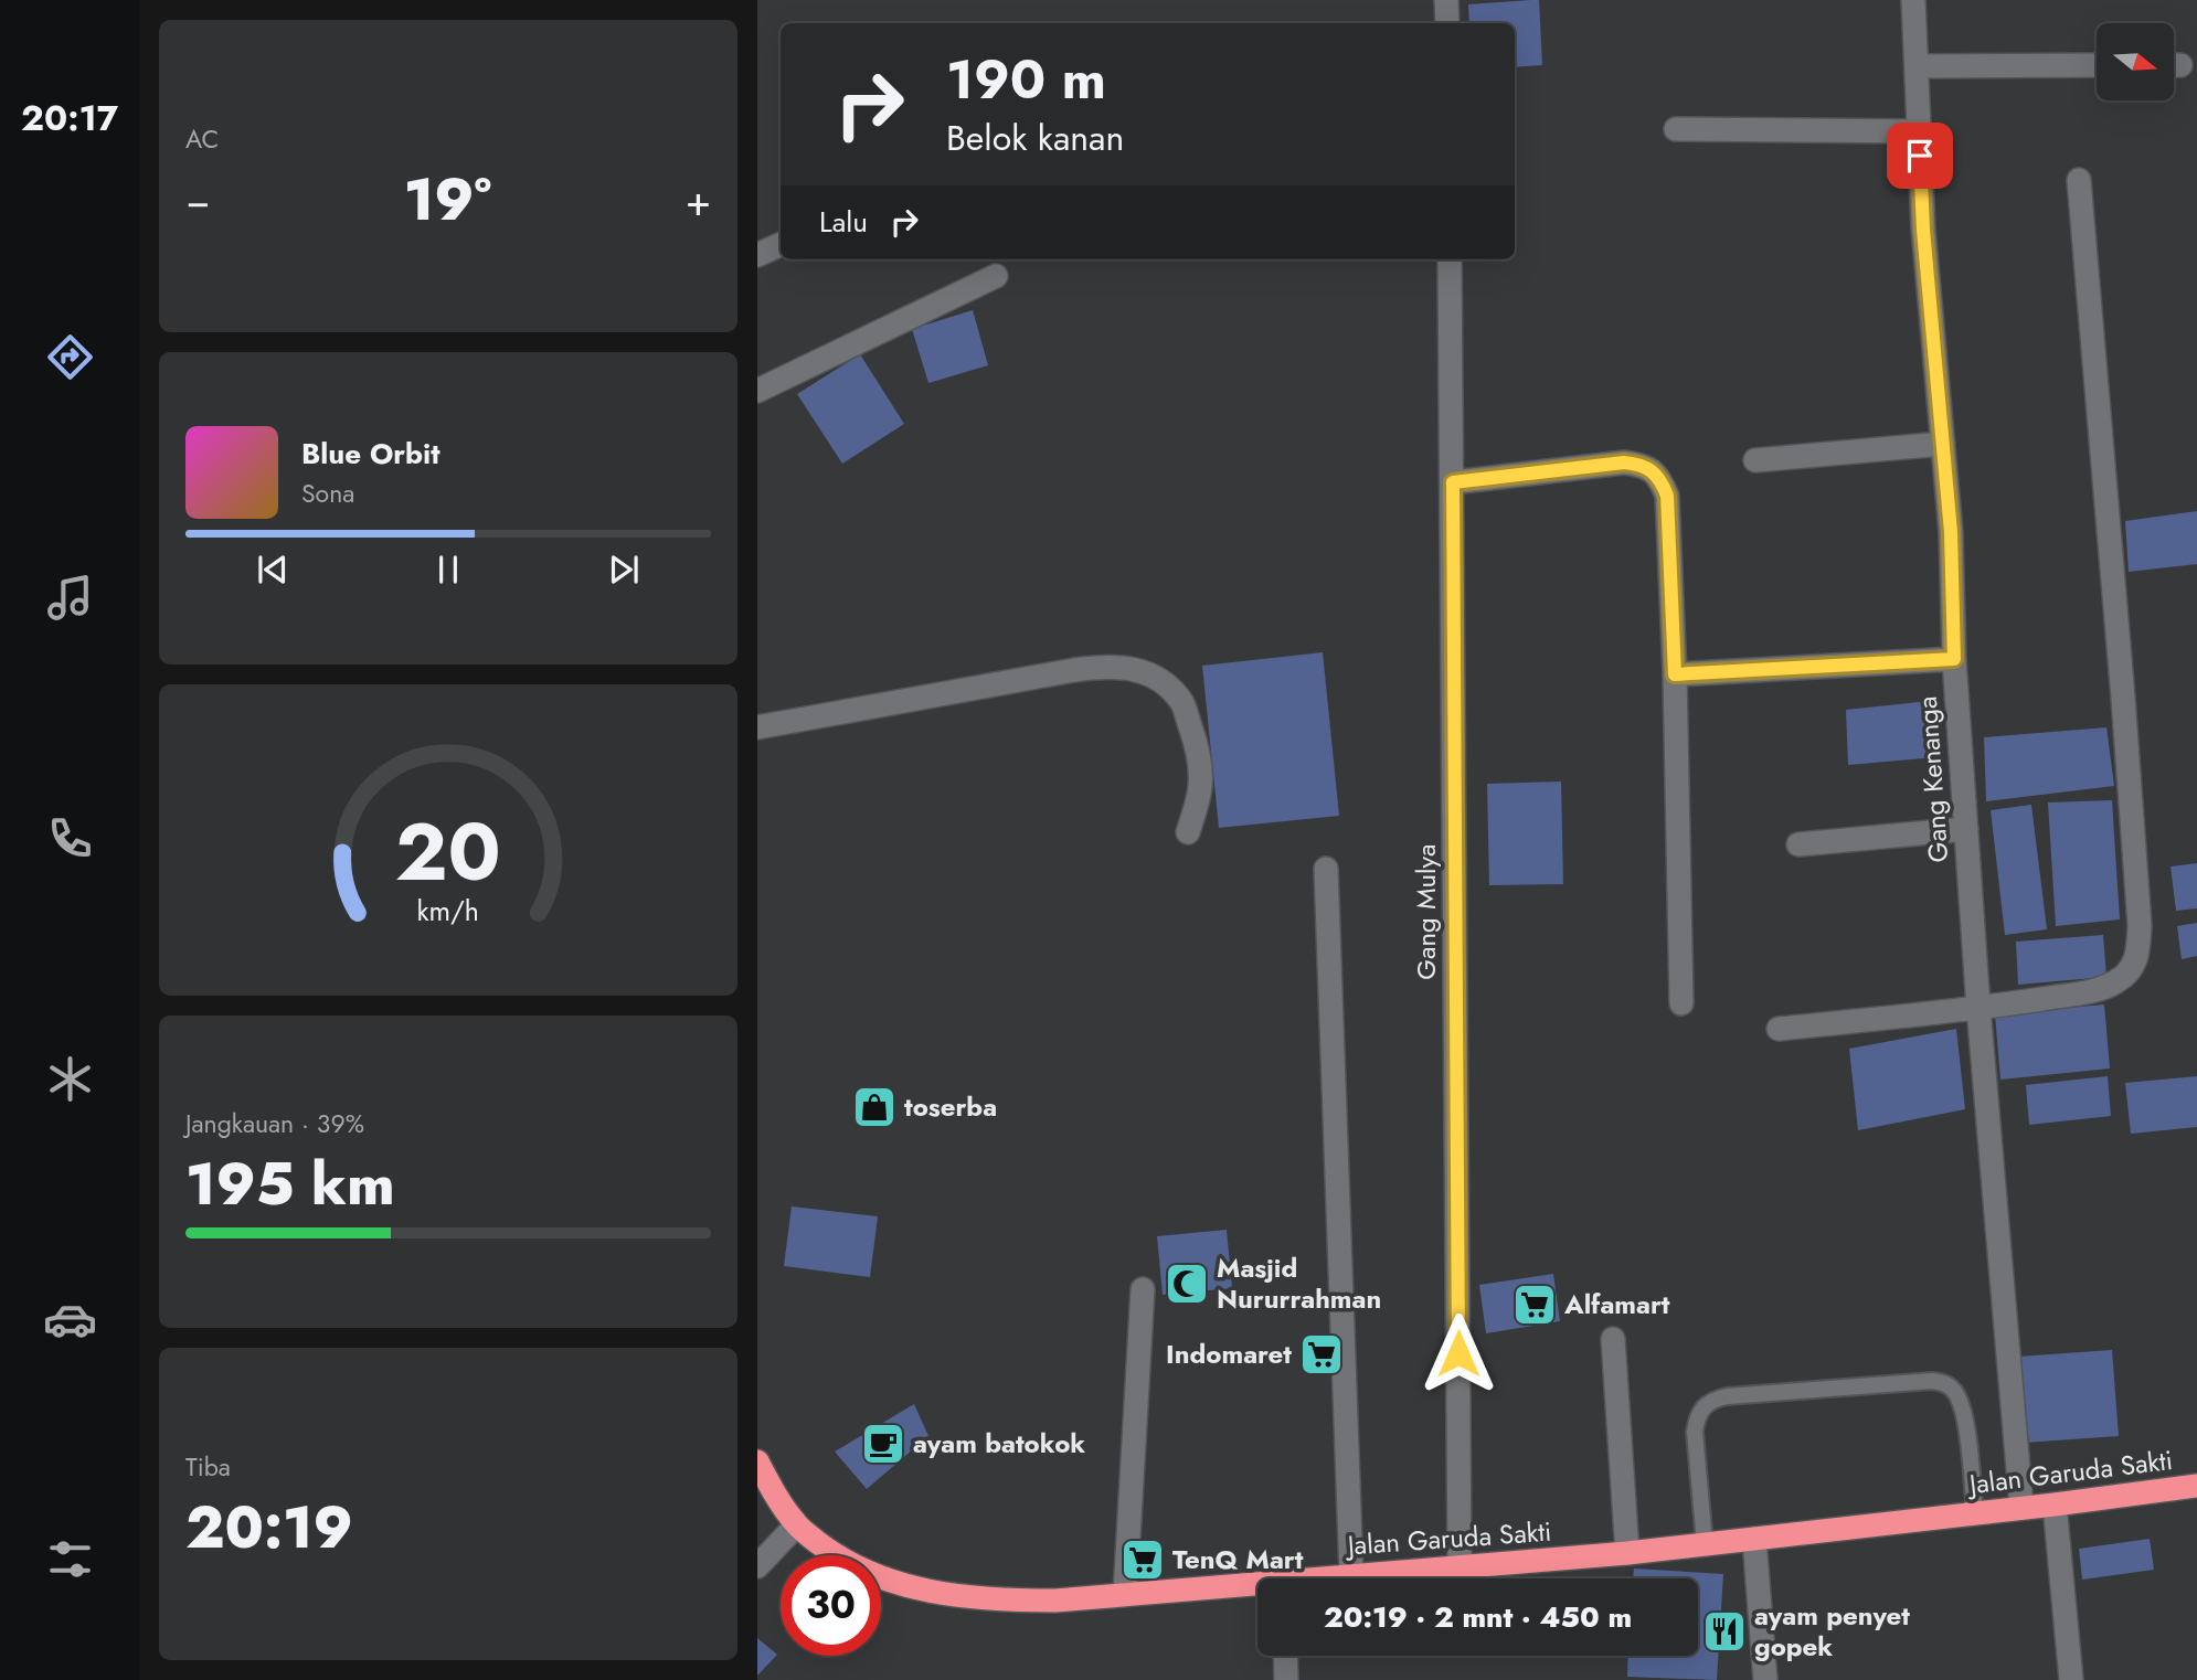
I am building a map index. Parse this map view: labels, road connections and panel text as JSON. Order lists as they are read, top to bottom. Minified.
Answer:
{"streets":{"highway":["Jalan Garuda Sakti"],"street":["Gang Kenanga","Gang Mulya"]},"crossings":[["Gang Kenanga","Jalan Garuda Sakti"],["Gang Mulya","Jalan Garuda Sakti"]],"places":{"shop":["toserba"],"mosque":["Masjid Nururrahman"],"supermarket":["Alfamart","Indomaret","TenQ Mart"],"cafe":["ayam batokok"],"restaurant":["ayam penyet gopek"]},"north":"right","page":{"tabs":"20:17","tile":["AC",["Jangkauan · 39%","195 km"],["Tiba","20:19"]],"turn":["190 m","Belok kanan"],"heat":["−","19°","+"],"then":"Lalu","song":["Blue Orbit","Sona"],"limit":"30","trip":"20:19 · 2 mnt · 450 m","gauge":["20","km/h"]}}
